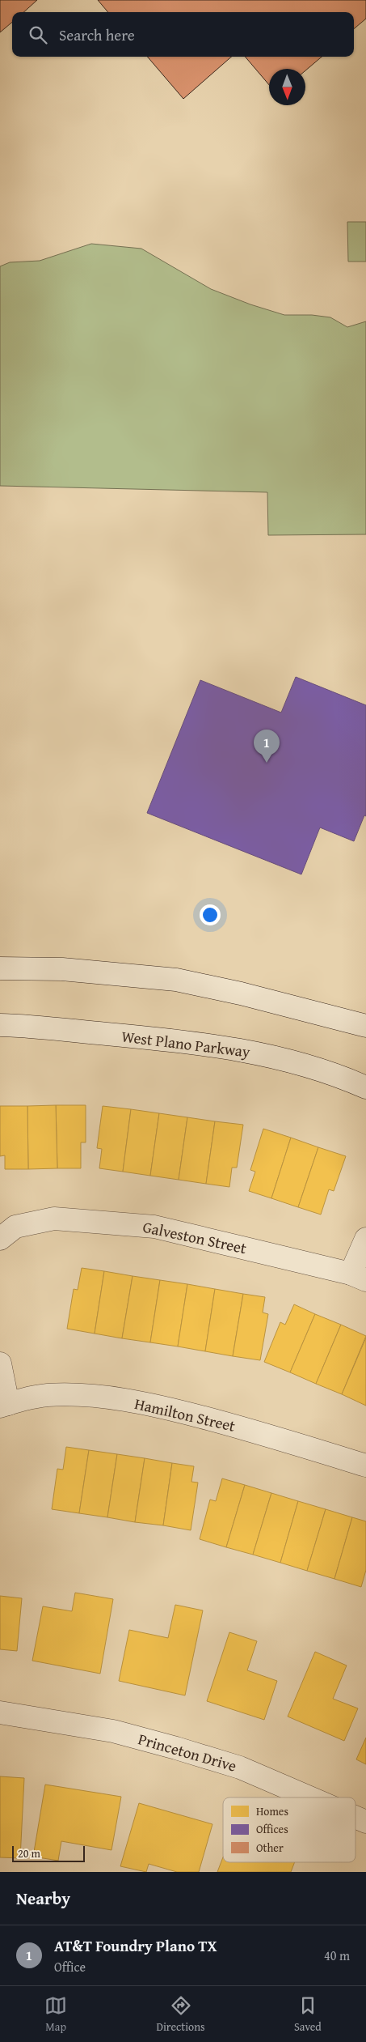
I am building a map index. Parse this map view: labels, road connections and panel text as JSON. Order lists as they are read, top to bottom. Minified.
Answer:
{"streets":{"street":["West Plano Parkway","Galveston Street","Hamilton Street","Princeton Drive"]},"legend":["Homes","Offices","Other"],"scale_bar":"20 m","north":"bottom","page":{"search":"Search here","pins":"1","scale":"20 m","heading":"Nearby","list":[{"mark":"1","name":"AT&T Foundry Plano TX","note":"Office","value":"40 m"}],"nav":["Map","Directions","Saved"]}}
